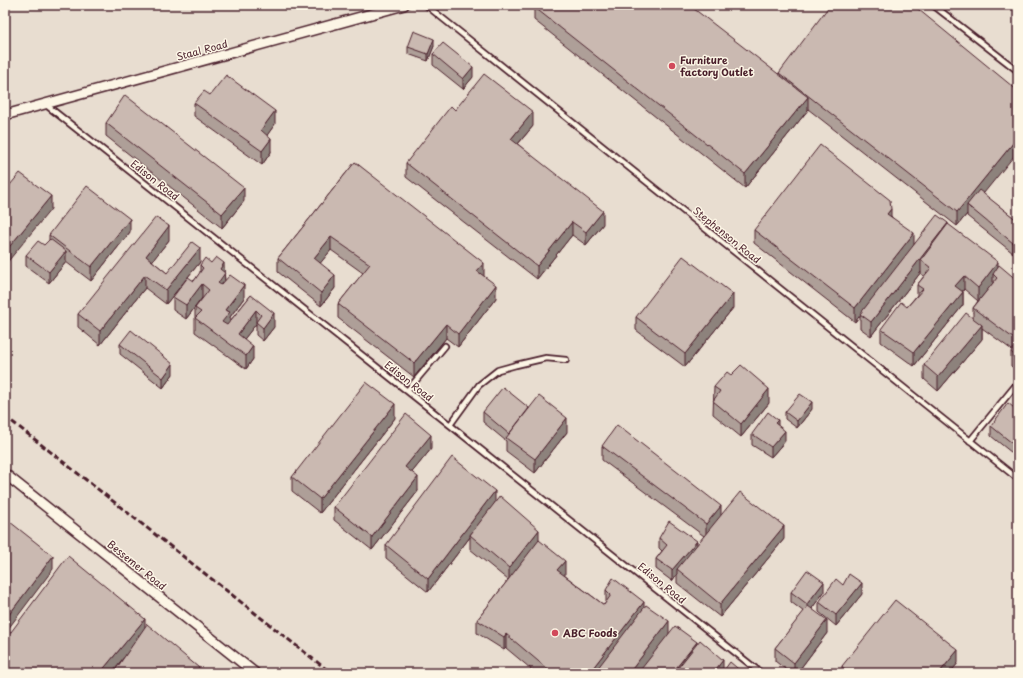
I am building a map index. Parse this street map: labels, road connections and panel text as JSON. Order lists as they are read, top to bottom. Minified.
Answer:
{"streets":{"street":["Staal Road","Bessemer Road"],"lane":["Edison Road","Stephenson Road"]},"crossings":[["Staal Road","Edison Road"]],"places":["Furniture factory Outlet","ABC Foods"]}
